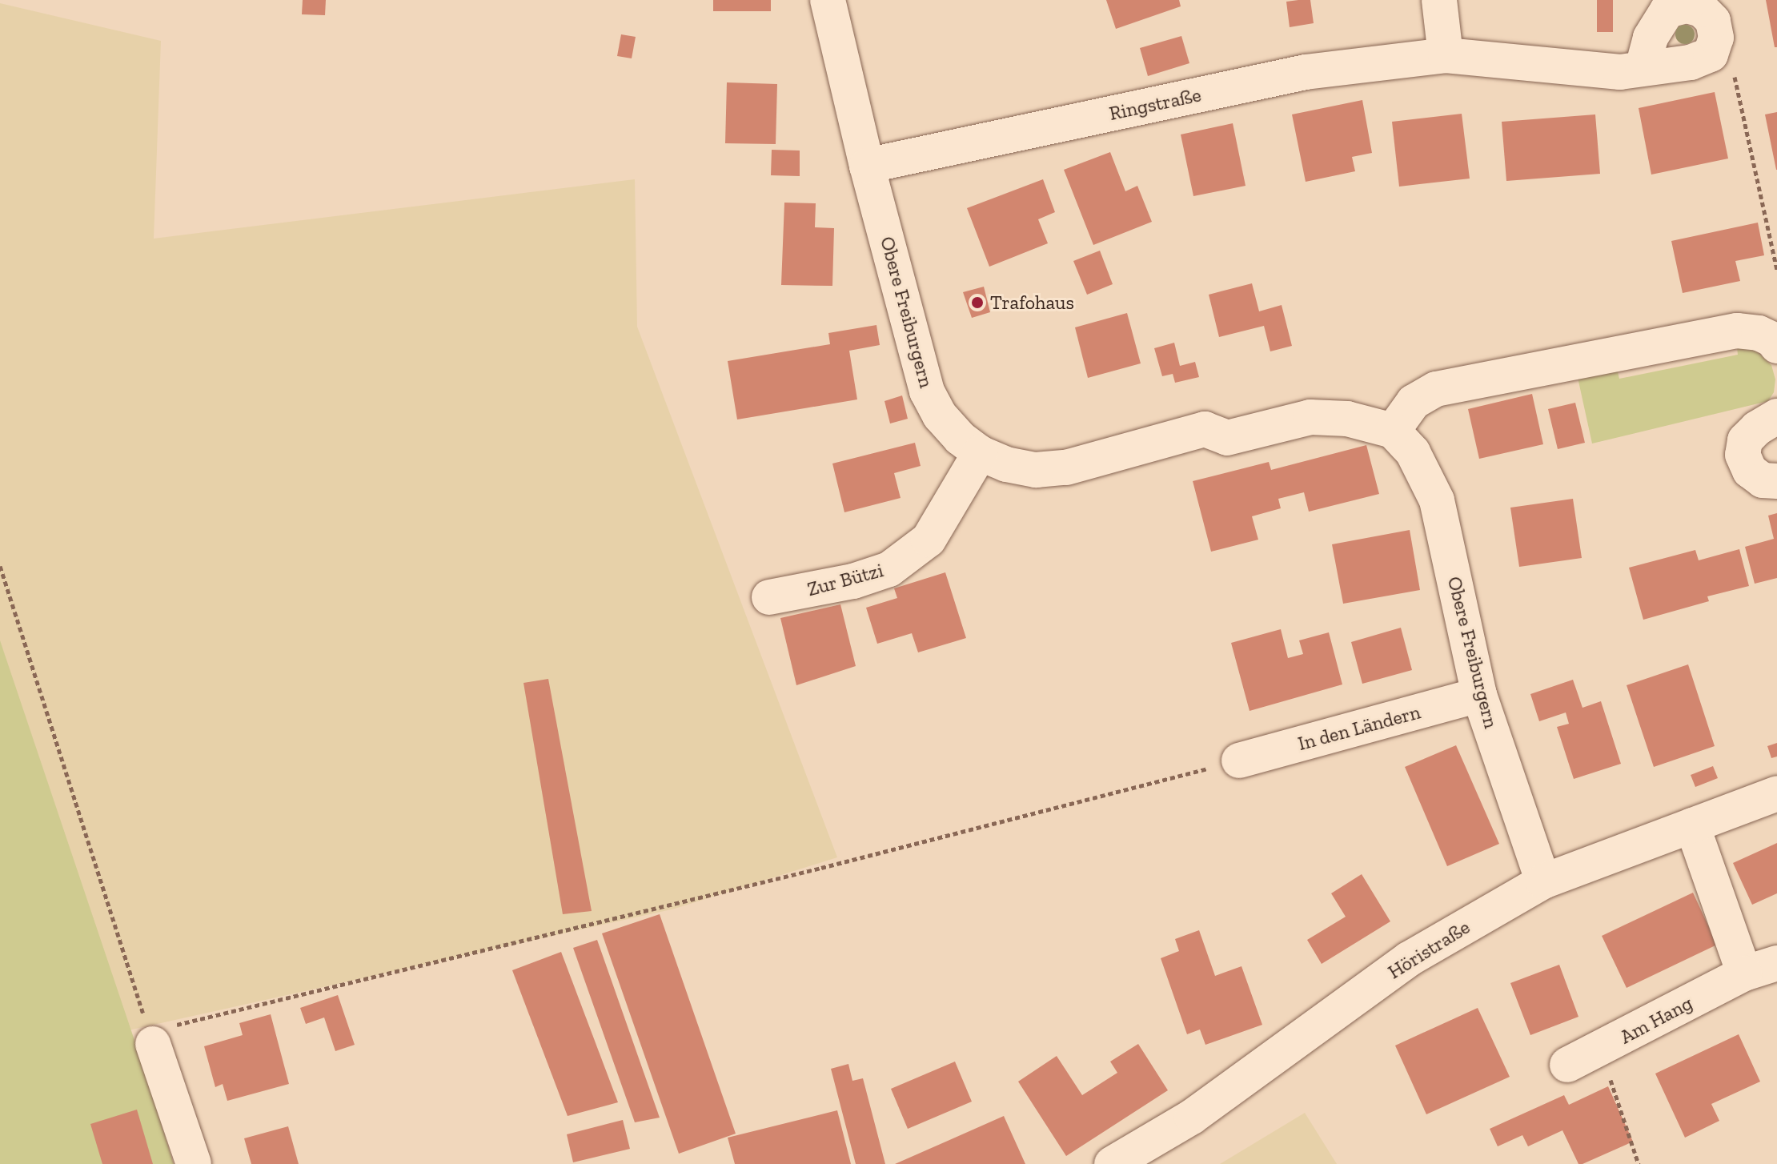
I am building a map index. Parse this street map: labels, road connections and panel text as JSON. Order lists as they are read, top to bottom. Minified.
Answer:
{"streets":{"street":["Ringstraße","Obere Freiburgern","Zur Bützi","In den Ländern","Höristraße","Am Hang"]},"crossings":[["Ringstraße","Obere Freiburgern"],["Obere Freiburgern","Zur Bützi"],["Obere Freiburgern","In den Ländern"],["Obere Freiburgern","Höristraße"],["Höristraße","Am Hang"]],"places":["Trafohaus"]}
